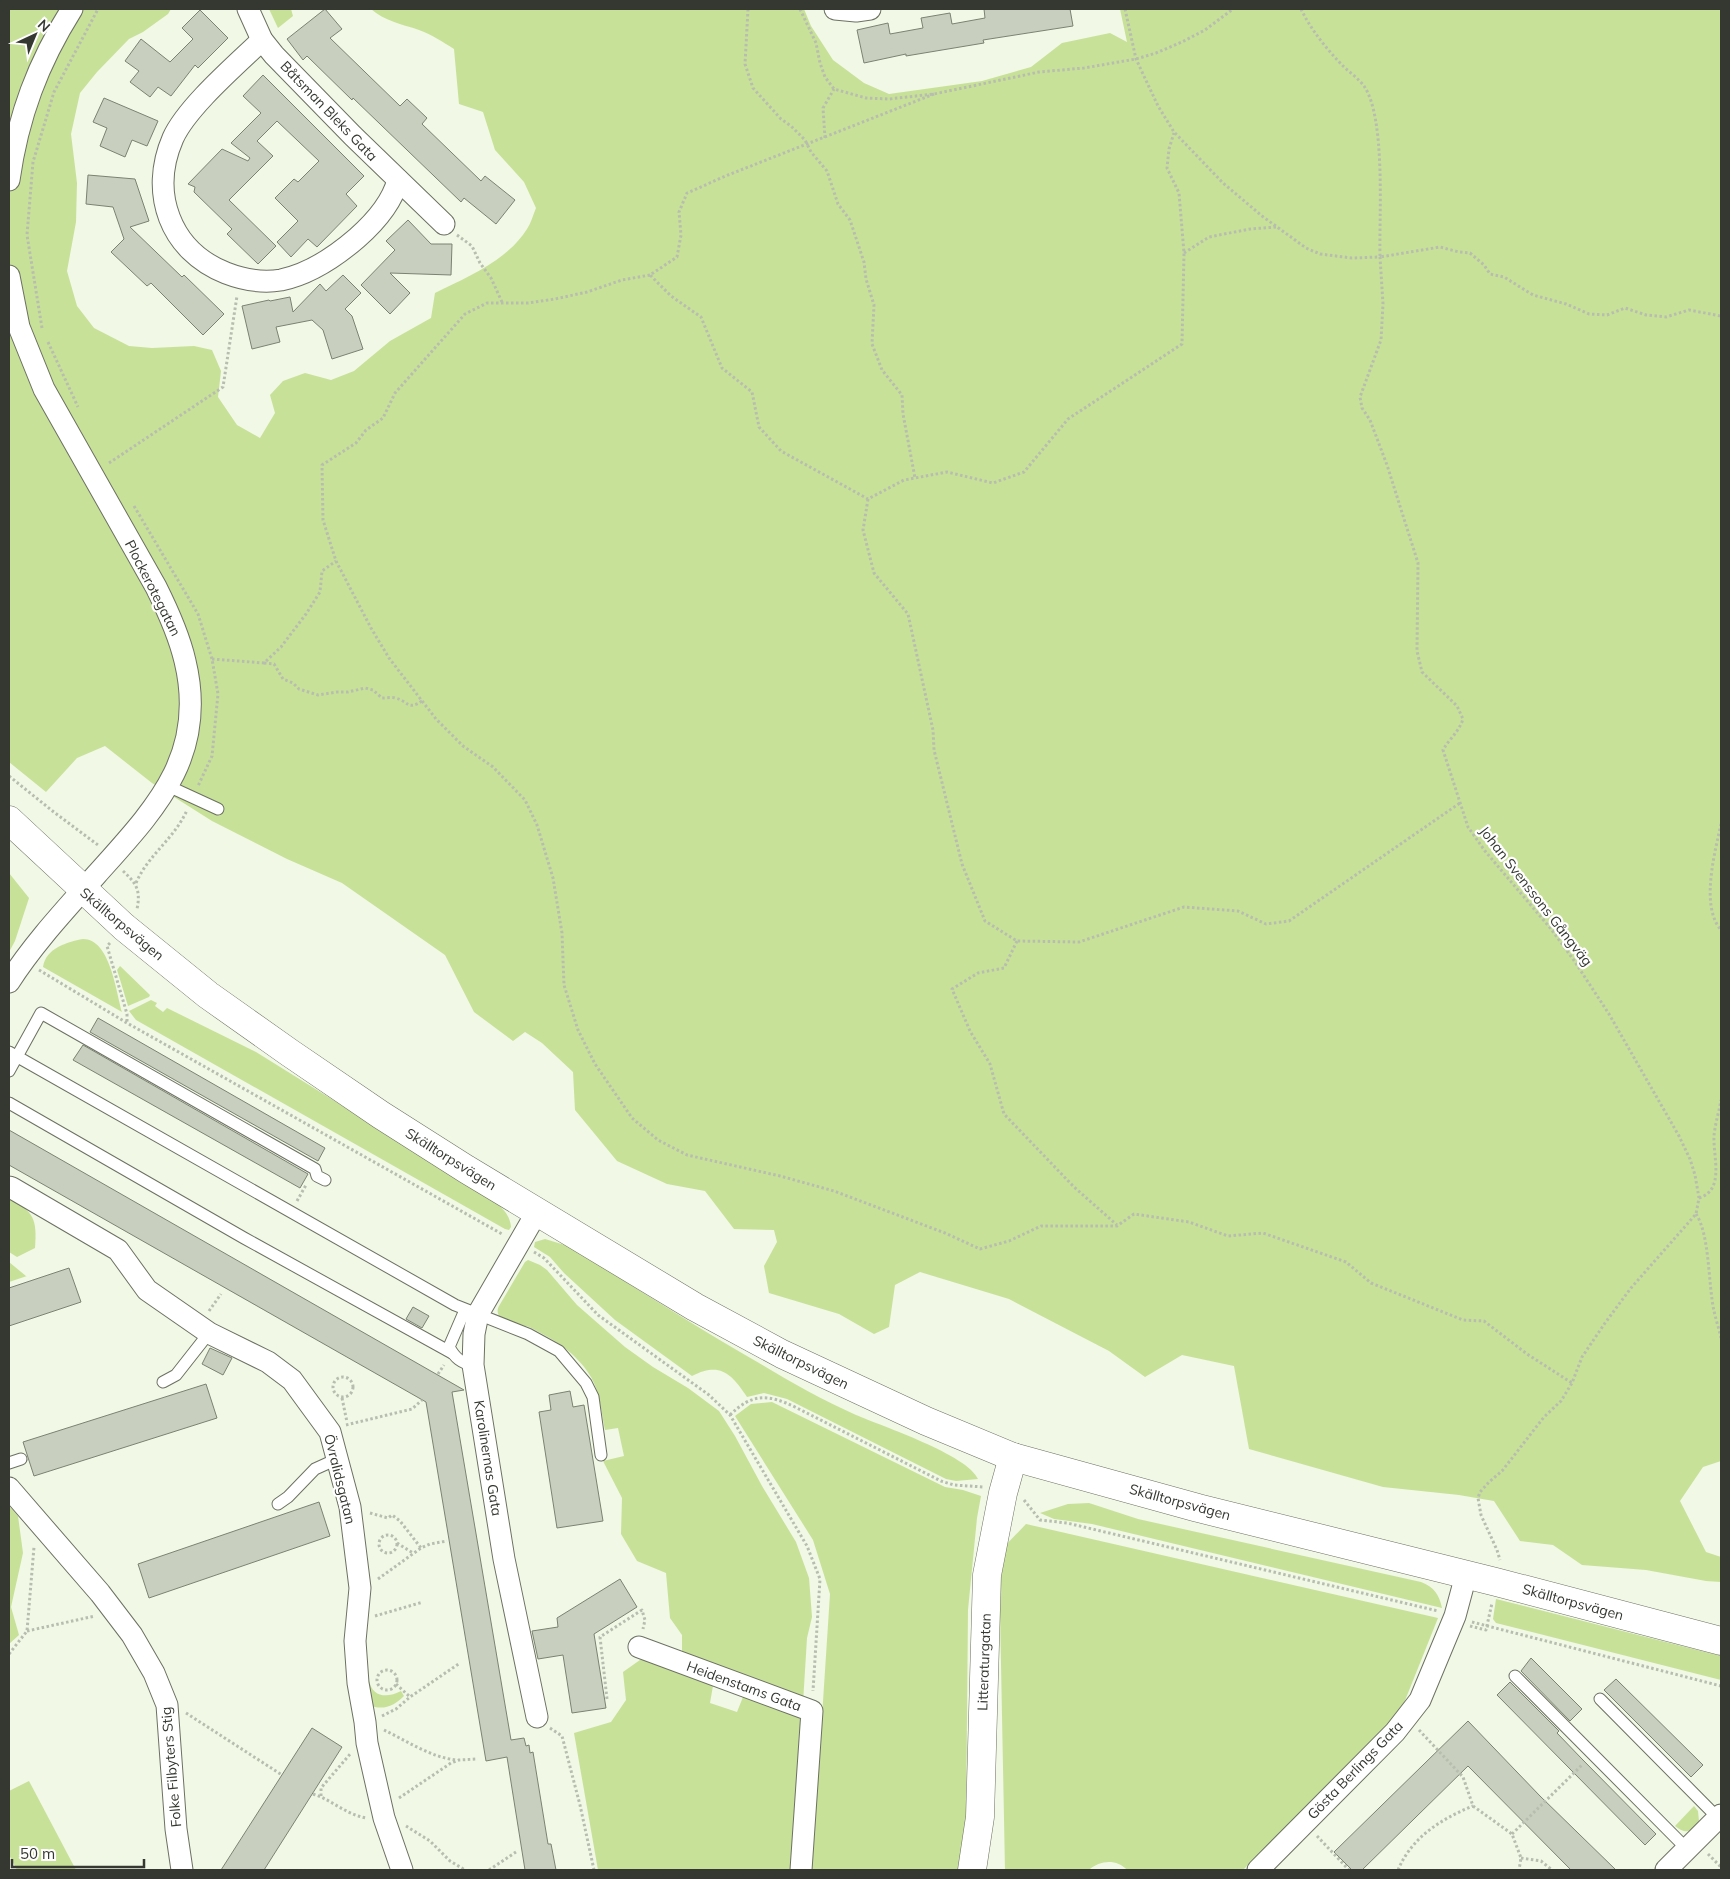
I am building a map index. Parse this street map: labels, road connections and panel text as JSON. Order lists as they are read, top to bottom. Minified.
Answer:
{"streets":{"street":["Båtsman Bleks Gata","Plockerotegatan","Skälltorpsvägen","Karolinernas Gata","Övralidsgatan","Litteraturgatan","Heidenstams Gata","Folke Filbyters Stig","Gösta Berlings Gata"],"path":["Johan Svenssons Gångväg"]},"crossings":[["Plockerotegatan","Skälltorpsvägen"],["Skälltorpsvägen","Karolinernas Gata"],["Skälltorpsvägen","Litteraturgatan"],["Skälltorpsvägen","Gösta Berlings Gata"]],"scale_bar":"50 m","north":"top right"}
